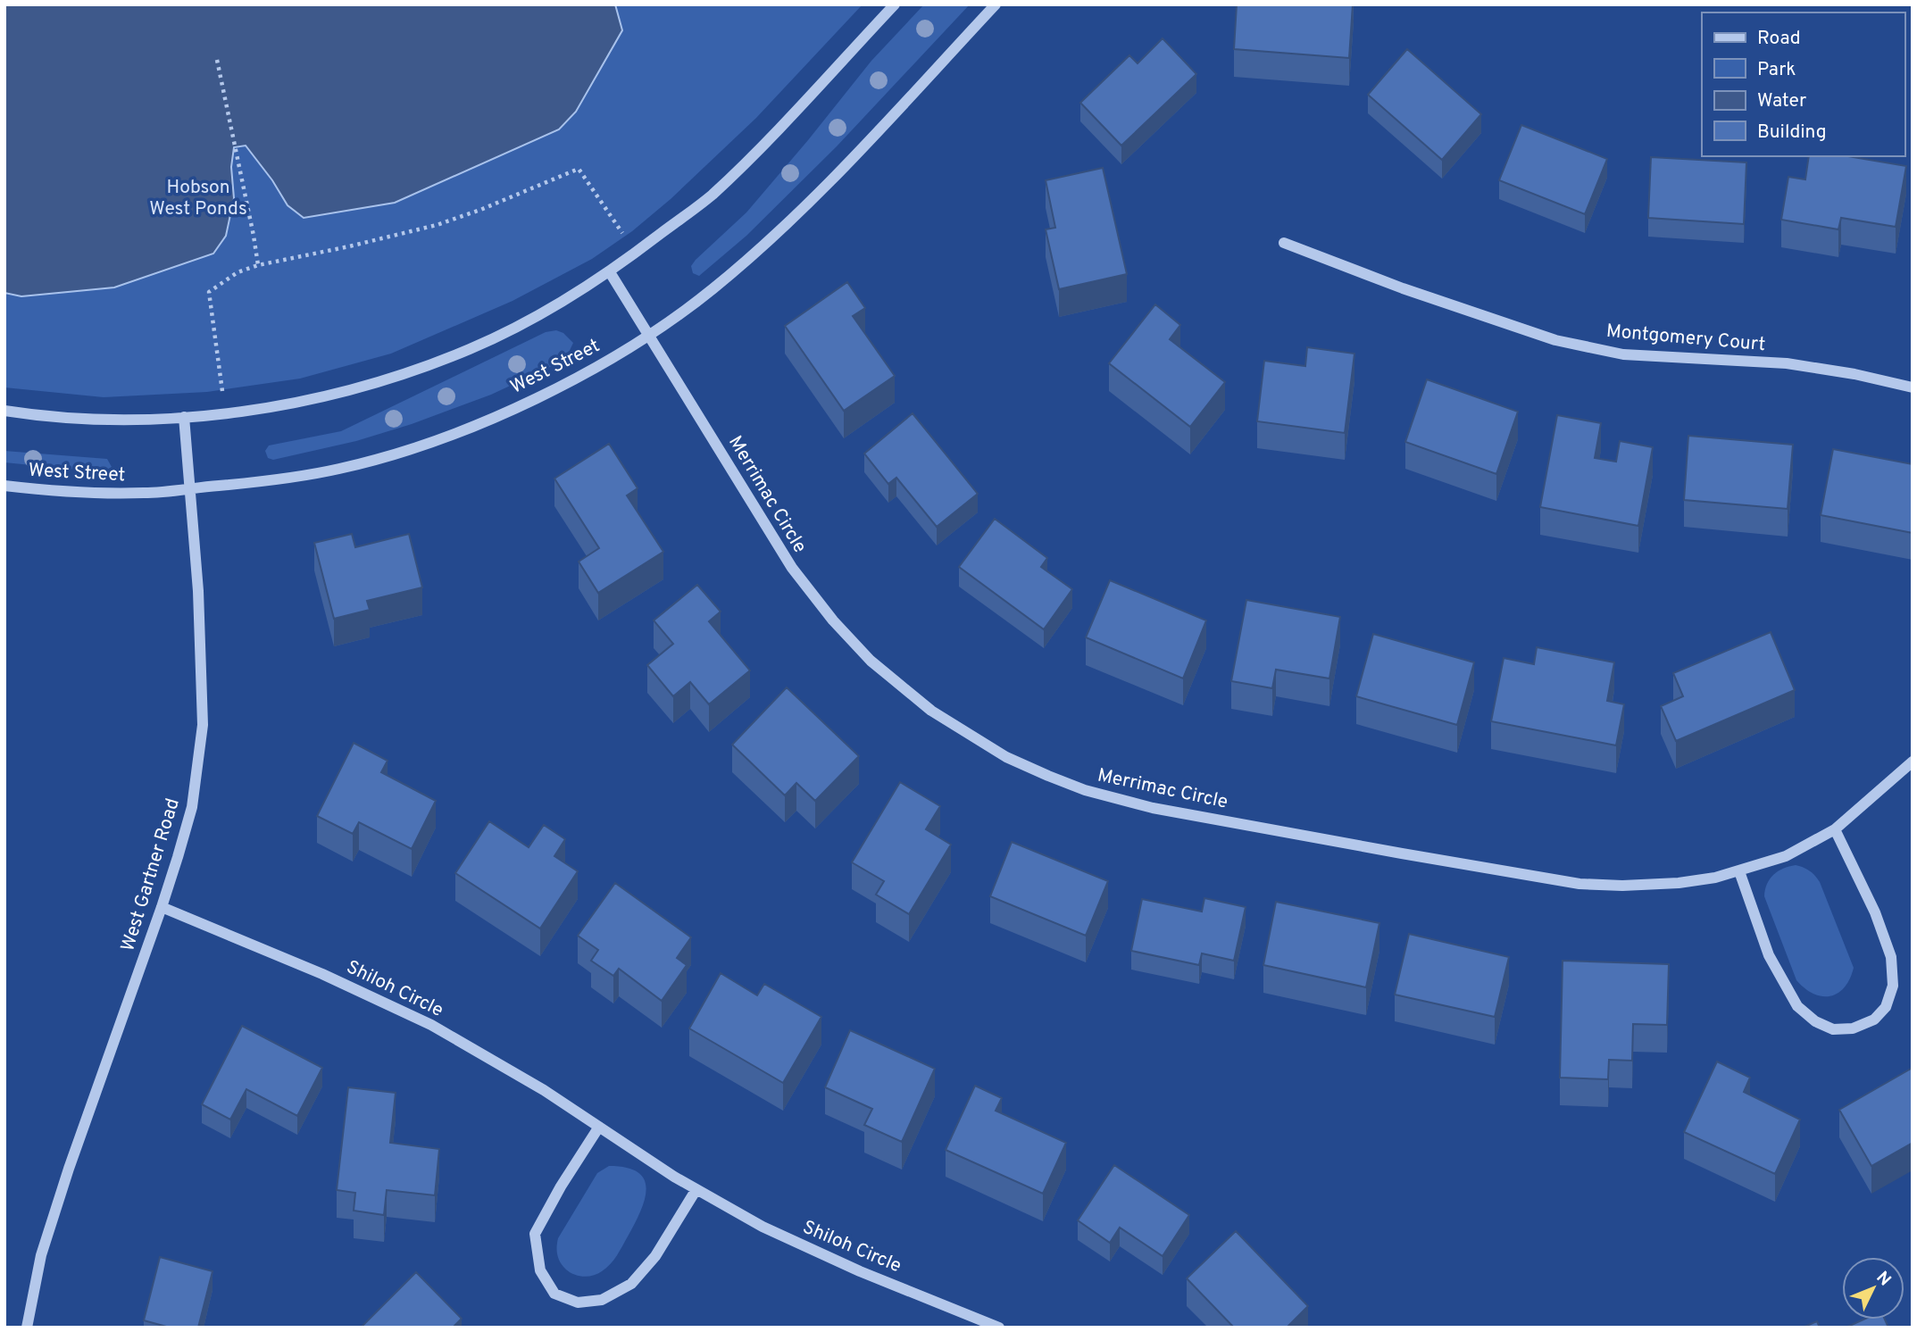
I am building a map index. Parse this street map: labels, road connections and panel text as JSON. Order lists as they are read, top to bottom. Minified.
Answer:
{"streets":{"street":["Montgomery Court","West Street","Merrimac Circle","West Gartner Road","Shiloh Circle"]},"crossings":[["West Street","Merrimac Circle"],["West Street","West Gartner Road"],["West Gartner Road","Shiloh Circle"]],"parks":["Hobson West Ponds"],"legend":["Road","Park","Water","Building"],"north":"top right"}
